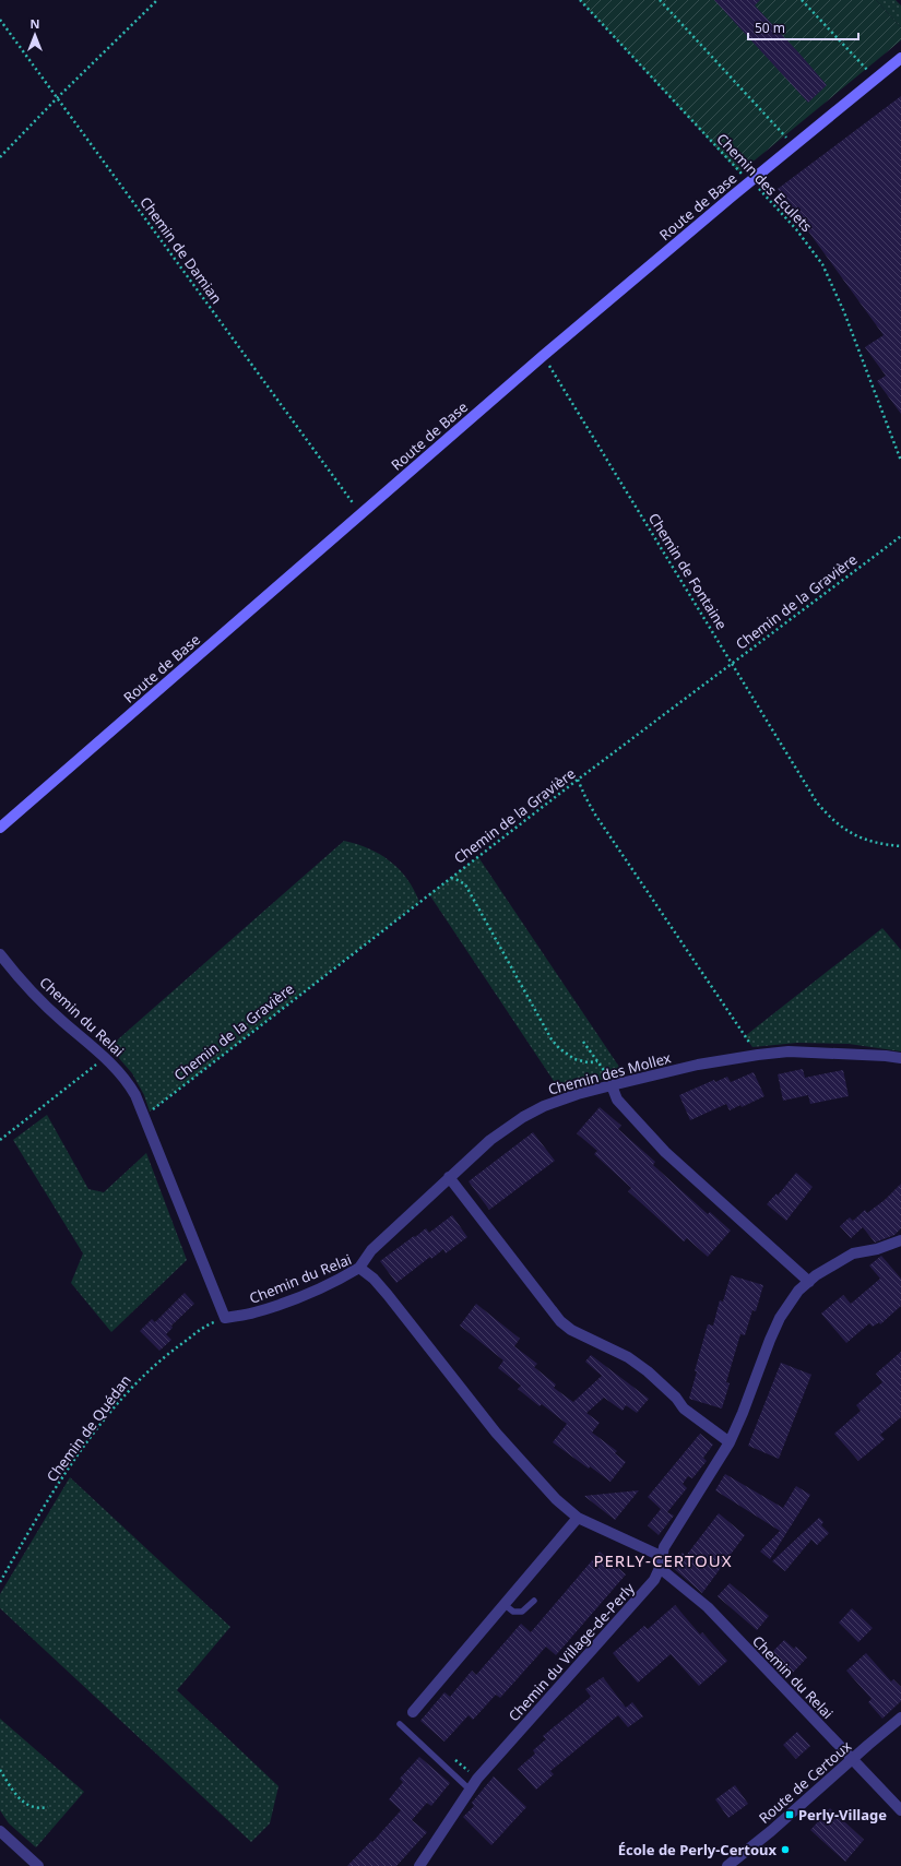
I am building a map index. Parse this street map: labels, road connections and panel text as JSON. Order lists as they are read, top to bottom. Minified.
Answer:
{"streets":{"main road":["Route de Base"],"street":["Chemin du Relai","Chemin des Mollex","Chemin du Village-de-Perly","Route de Certoux"],"path":["Chemin des Eculets","Chemin de Damian","Chemin de Fontaine","Chemin de la Gravière","Chemin de Quédan"]},"crossings":[["Chemin des Eculets","Route de Base"],["Route de Base","Chemin de Fontaine"],["Chemin de Fontaine","Chemin de la Gravière"],["Chemin de la Gravière","Chemin du Relai"],["Chemin du Relai","Chemin des Mollex"],["Chemin du Relai","Chemin de Quédan"],["Chemin du Relai","Chemin du Village-de-Perly"],["Chemin du Relai","Route de Certoux"]],"districts":["PERLY-CERTOUX"],"places":{"transit":["Perly-Village"],"other":["École de Perly-Certoux"]},"scale_bar":"50 m","north":"top"}
